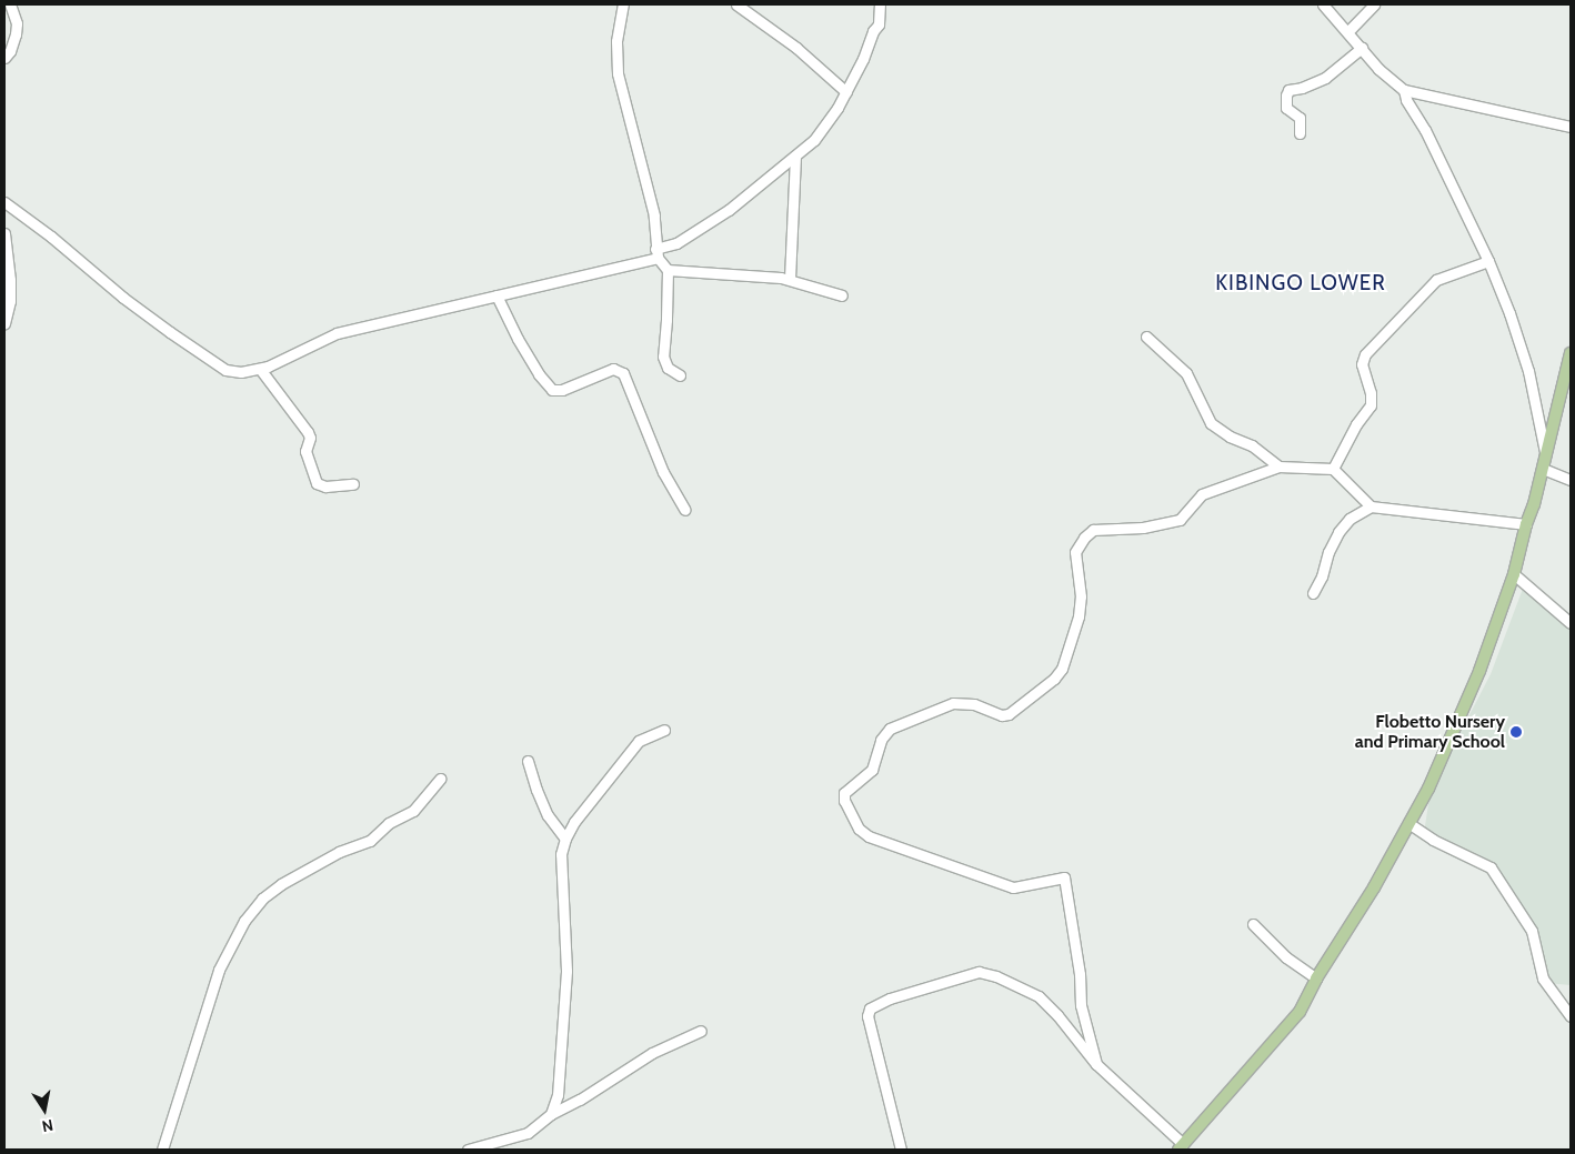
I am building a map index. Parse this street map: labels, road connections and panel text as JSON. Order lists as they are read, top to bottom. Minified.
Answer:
{"districts":["KIBINGO LOWER"],"places":["Flobetto Nursery and Primary School"],"north":"bottom"}
